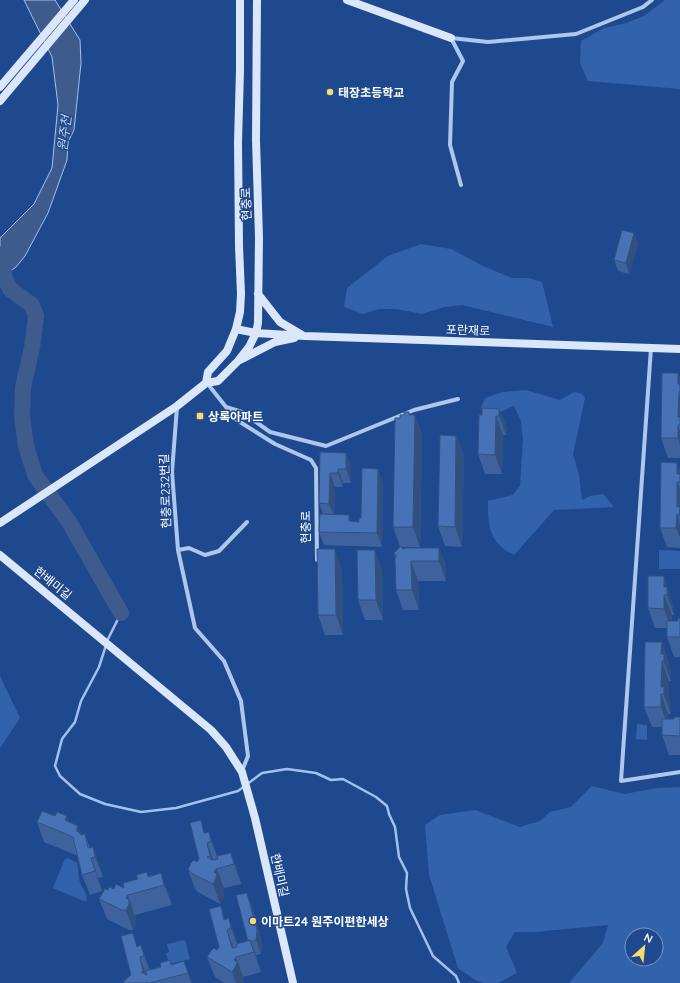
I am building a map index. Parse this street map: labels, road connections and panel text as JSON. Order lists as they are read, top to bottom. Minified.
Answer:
{"streets":{"street":["현충로","포란재로","현충로232번길","한배미길"]},"crossings":[["현충로","포란재로"],["현충로","현충로232번길"],["현충로232번길","한배미길"]],"water":["원주천"],"places":{"other":["태장초등학교","이마트24 원주이편한세상"],"transit":["상록아파트"]},"north":"top right"}
